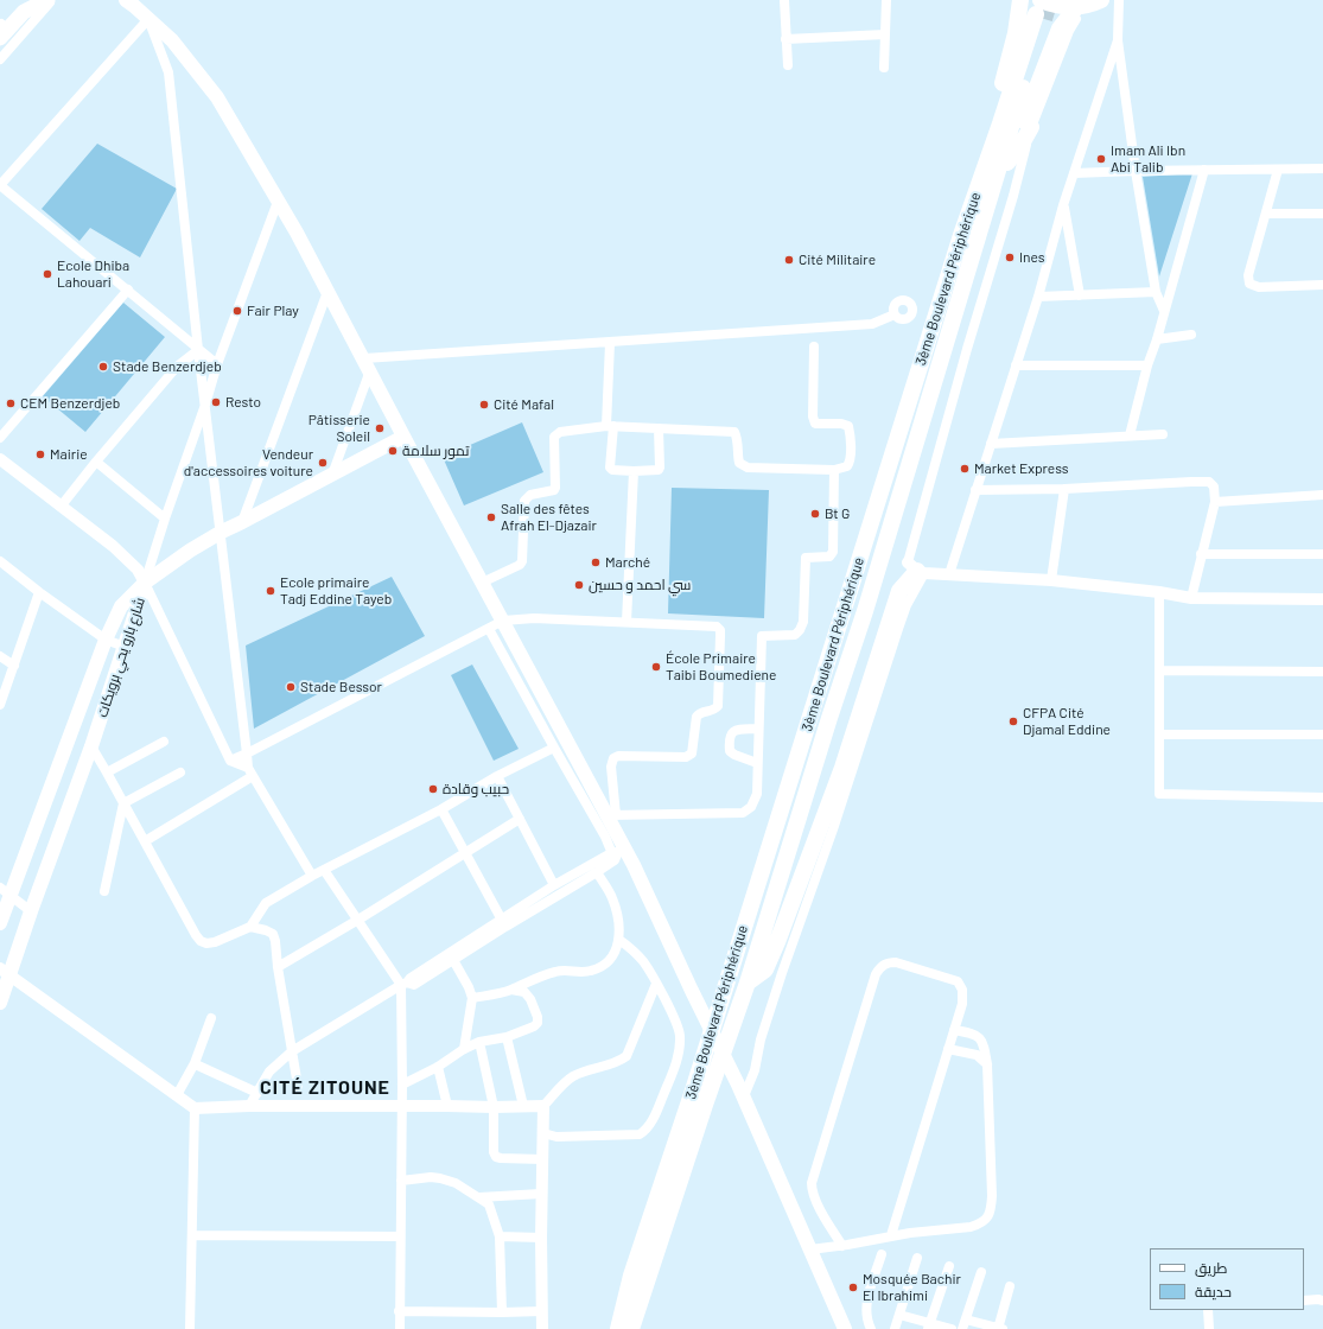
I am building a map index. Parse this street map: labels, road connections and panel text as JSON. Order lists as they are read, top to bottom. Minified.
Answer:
{"streets":{"highway":["3ème Boulevard Périphérique"],"main road":["شارع بارو يحي برويكات"]},"districts":["CITÉ ZITOUNE"],"places":["Imam Ali Ibn Abi Talib","Ines","Cité Militaire","Ecole Dhiba Lahouari","Fair Play","Stade Benzerdjeb","Resto","CEM Benzerdjeb","Cité Mafal","Pâtisserie Soleil","تمور سلامة","Mairie","Vendeur d'accessoires voiture","Market Express","Bt G","Salle des fêtes Afrah El-Djazair","Marché","سي احمد و حسين","Ecole primaire Tadj Eddine Tayeb","École Primaire Taibi Boumediene","Stade Bessor","CFPA Cité Djamal Eddine","حبيب وقادة","Mosquée Bachir El Ibrahimi"],"legend":["طريق","حديقة"]}
